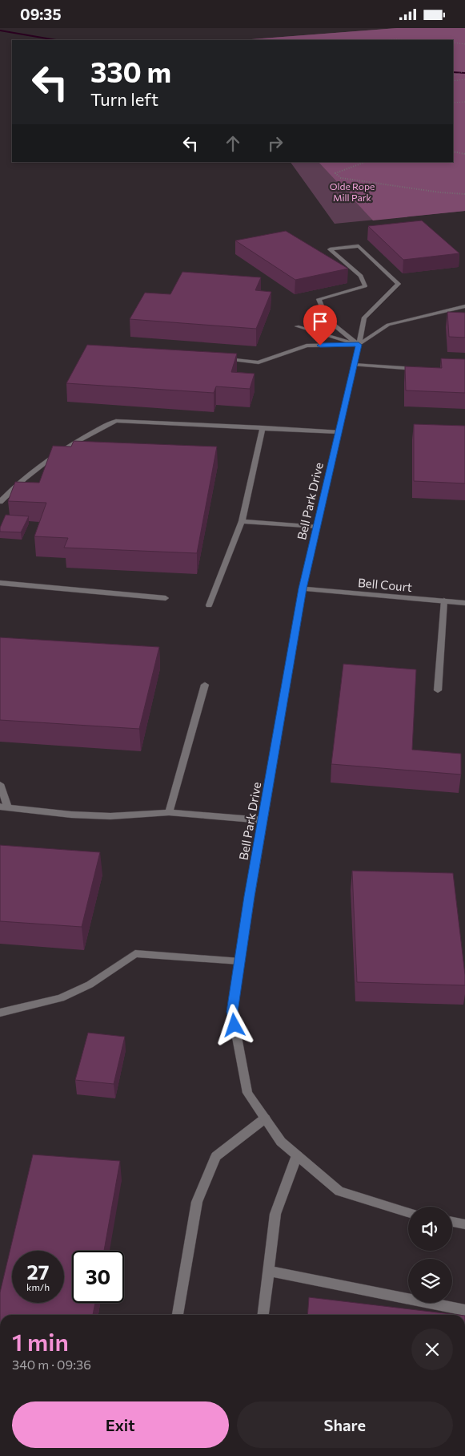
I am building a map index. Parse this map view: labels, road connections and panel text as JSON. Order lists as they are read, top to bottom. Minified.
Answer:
{"streets":{"street":["Bell Park Drive","Bell Court"]},"crossings":[["Bell Park Drive","Bell Court"]],"parks":["Olde Rope Mill Park"],"page":{"status":"09:35","turn":["330 m","Turn left"],"speed":"27 km/h","limit":"30","heading":["1 min","340 m · 09:36"],"buttons":["Exit","Share"]}}
